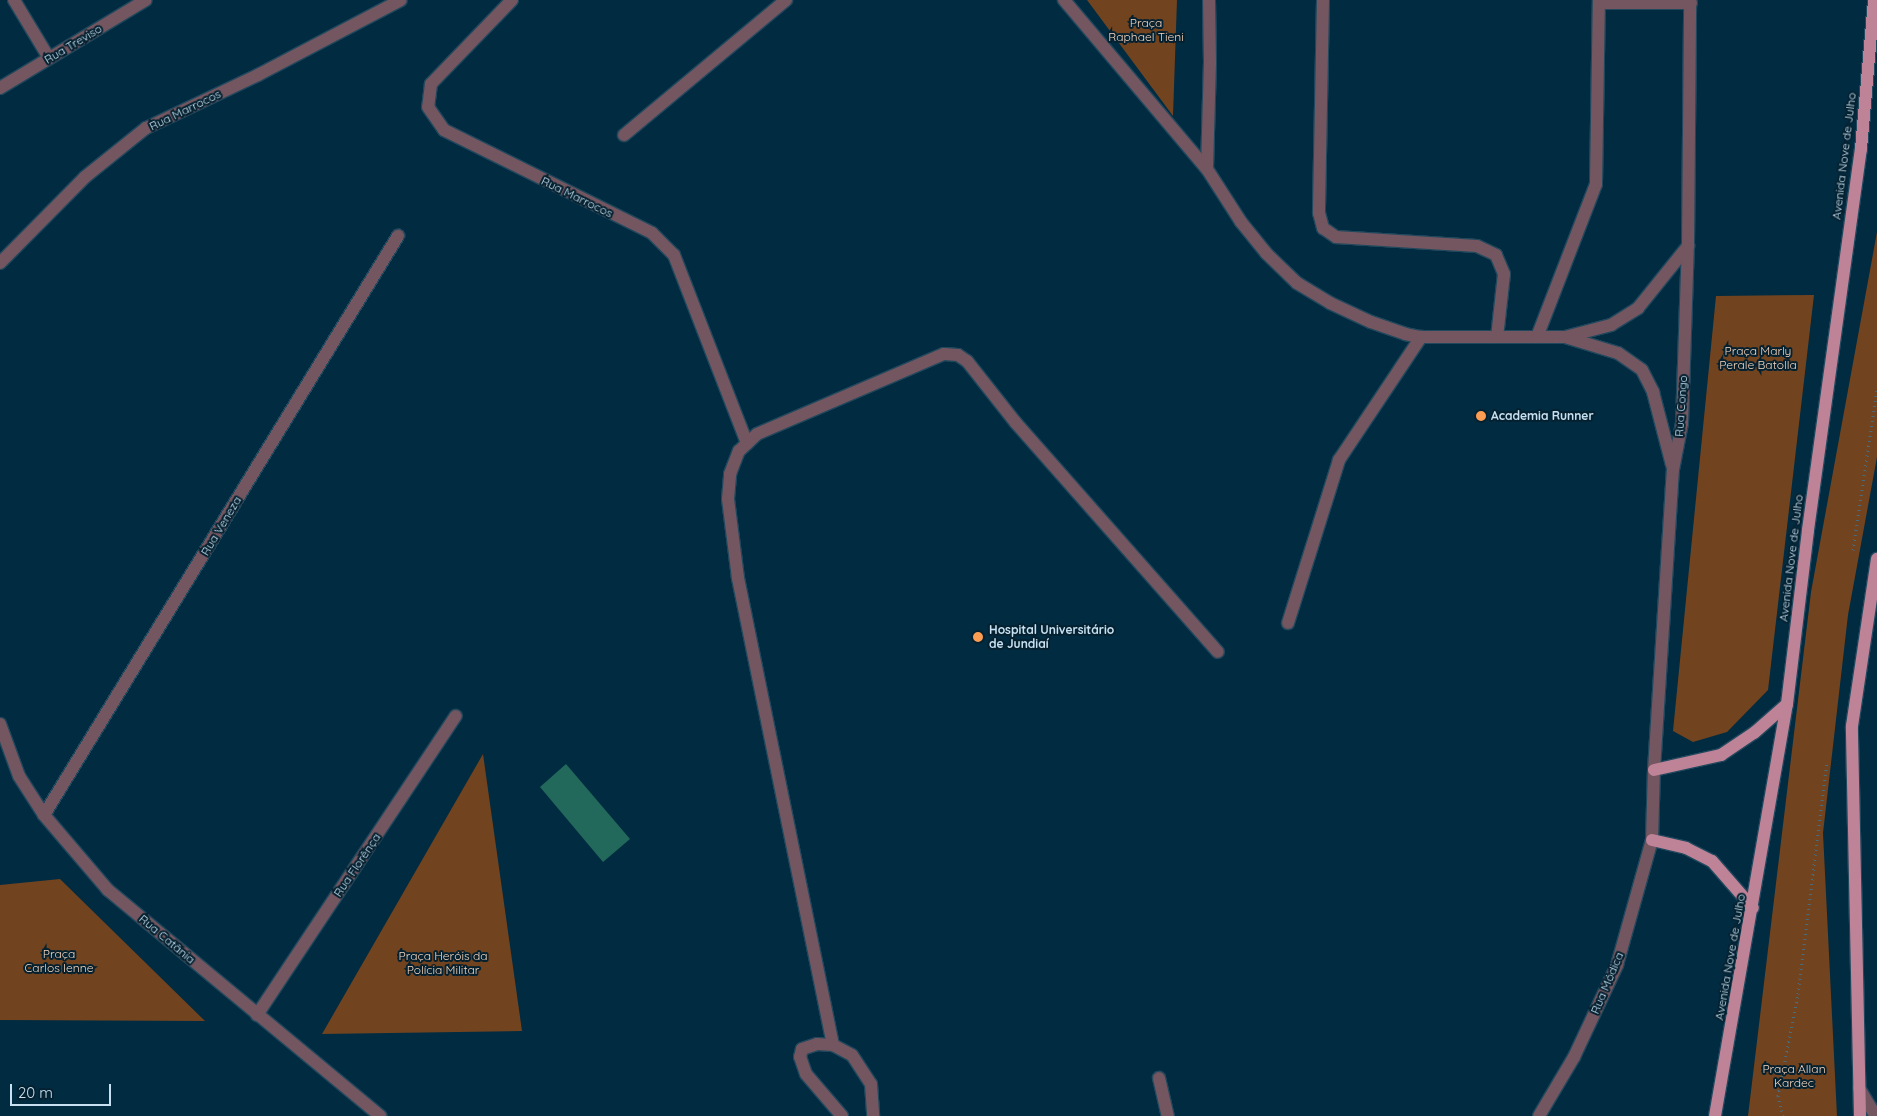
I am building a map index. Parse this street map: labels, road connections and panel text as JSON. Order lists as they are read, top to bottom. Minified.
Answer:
{"streets":{"main road":["Avenida Nove de Julho"],"street":["Rua Treviso","Rua Marrocos","Rua Congo","Rua Veneza","Rua Florênça","Rua Catânia","Rua Módica"]},"crossings":[["Rua Congo","Rua Módica"],["Rua Veneza","Rua Catânia"],["Rua Florênça","Rua Catânia"]],"parks":["Praça Raphael Tieni","Praça Marly Perale Batolla","Praça Carlos Ienne","Praça Heróis da Polícia Militar","Praça Allan Kardec"],"places":["Academia Runner","Hospital Universitário de Jundiaí"],"scale_bar":"20 m"}
